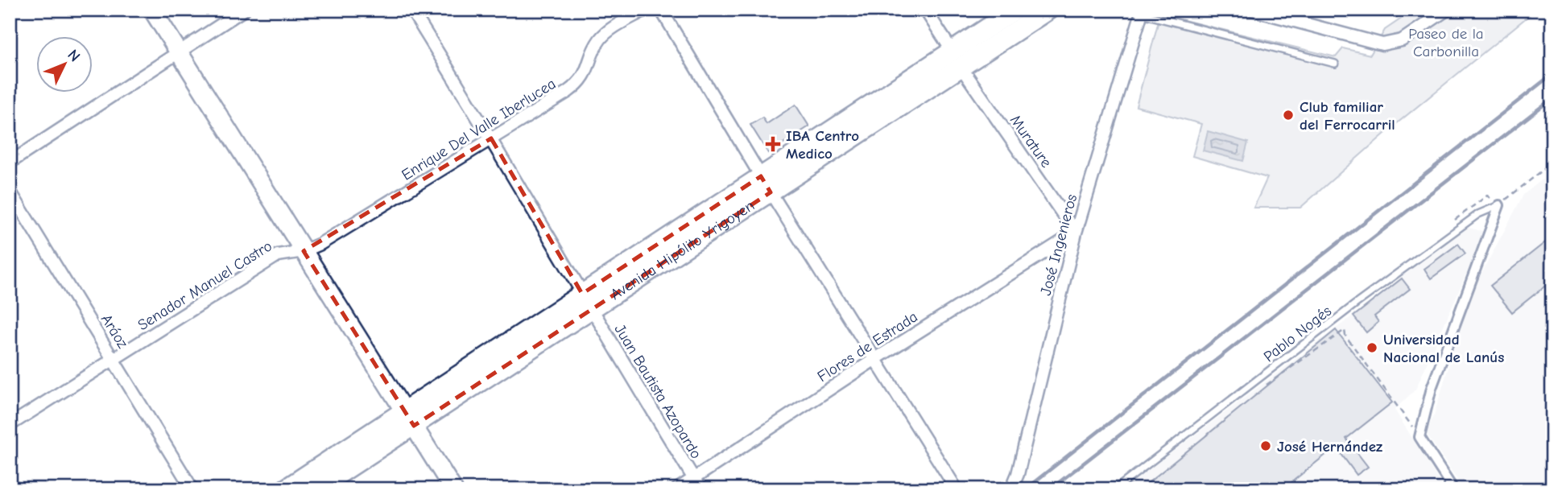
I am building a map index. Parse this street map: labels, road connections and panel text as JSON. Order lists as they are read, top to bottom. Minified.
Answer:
{"streets":{"main road":["Avenida Hipólito Yrigoyen"],"street":["Enrique Del Valle Iberlucea","Murature","José Ingenieros","Senador Manuel Castro","Aráoz","Flores de Estrada","Juan Bautista Azopardo"],"lane":["Pablo Nogés"]},"crossings":[["Enrique Del Valle Iberlucea","Senador Manuel Castro"],["Enrique Del Valle Iberlucea","Juan Bautista Azopardo"],["Murature","José Ingenieros"],["Murature","Avenida Hipólito Yrigoyen"],["Murature","Flores de Estrada"],["José Ingenieros","Flores de Estrada"],["Avenida Hipólito Yrigoyen","Juan Bautista Azopardo"],["Senador Manuel Castro","Aráoz"],["Flores de Estrada","Juan Bautista Azopardo"]],"parks":["Paseo de la Carbonilla"],"places":{"other":["Club familiar del Ferrocarril","Universidad Nacional de Lanús","José Hernández"],"health":["IBA Centro Medico"]},"north":"top right"}
